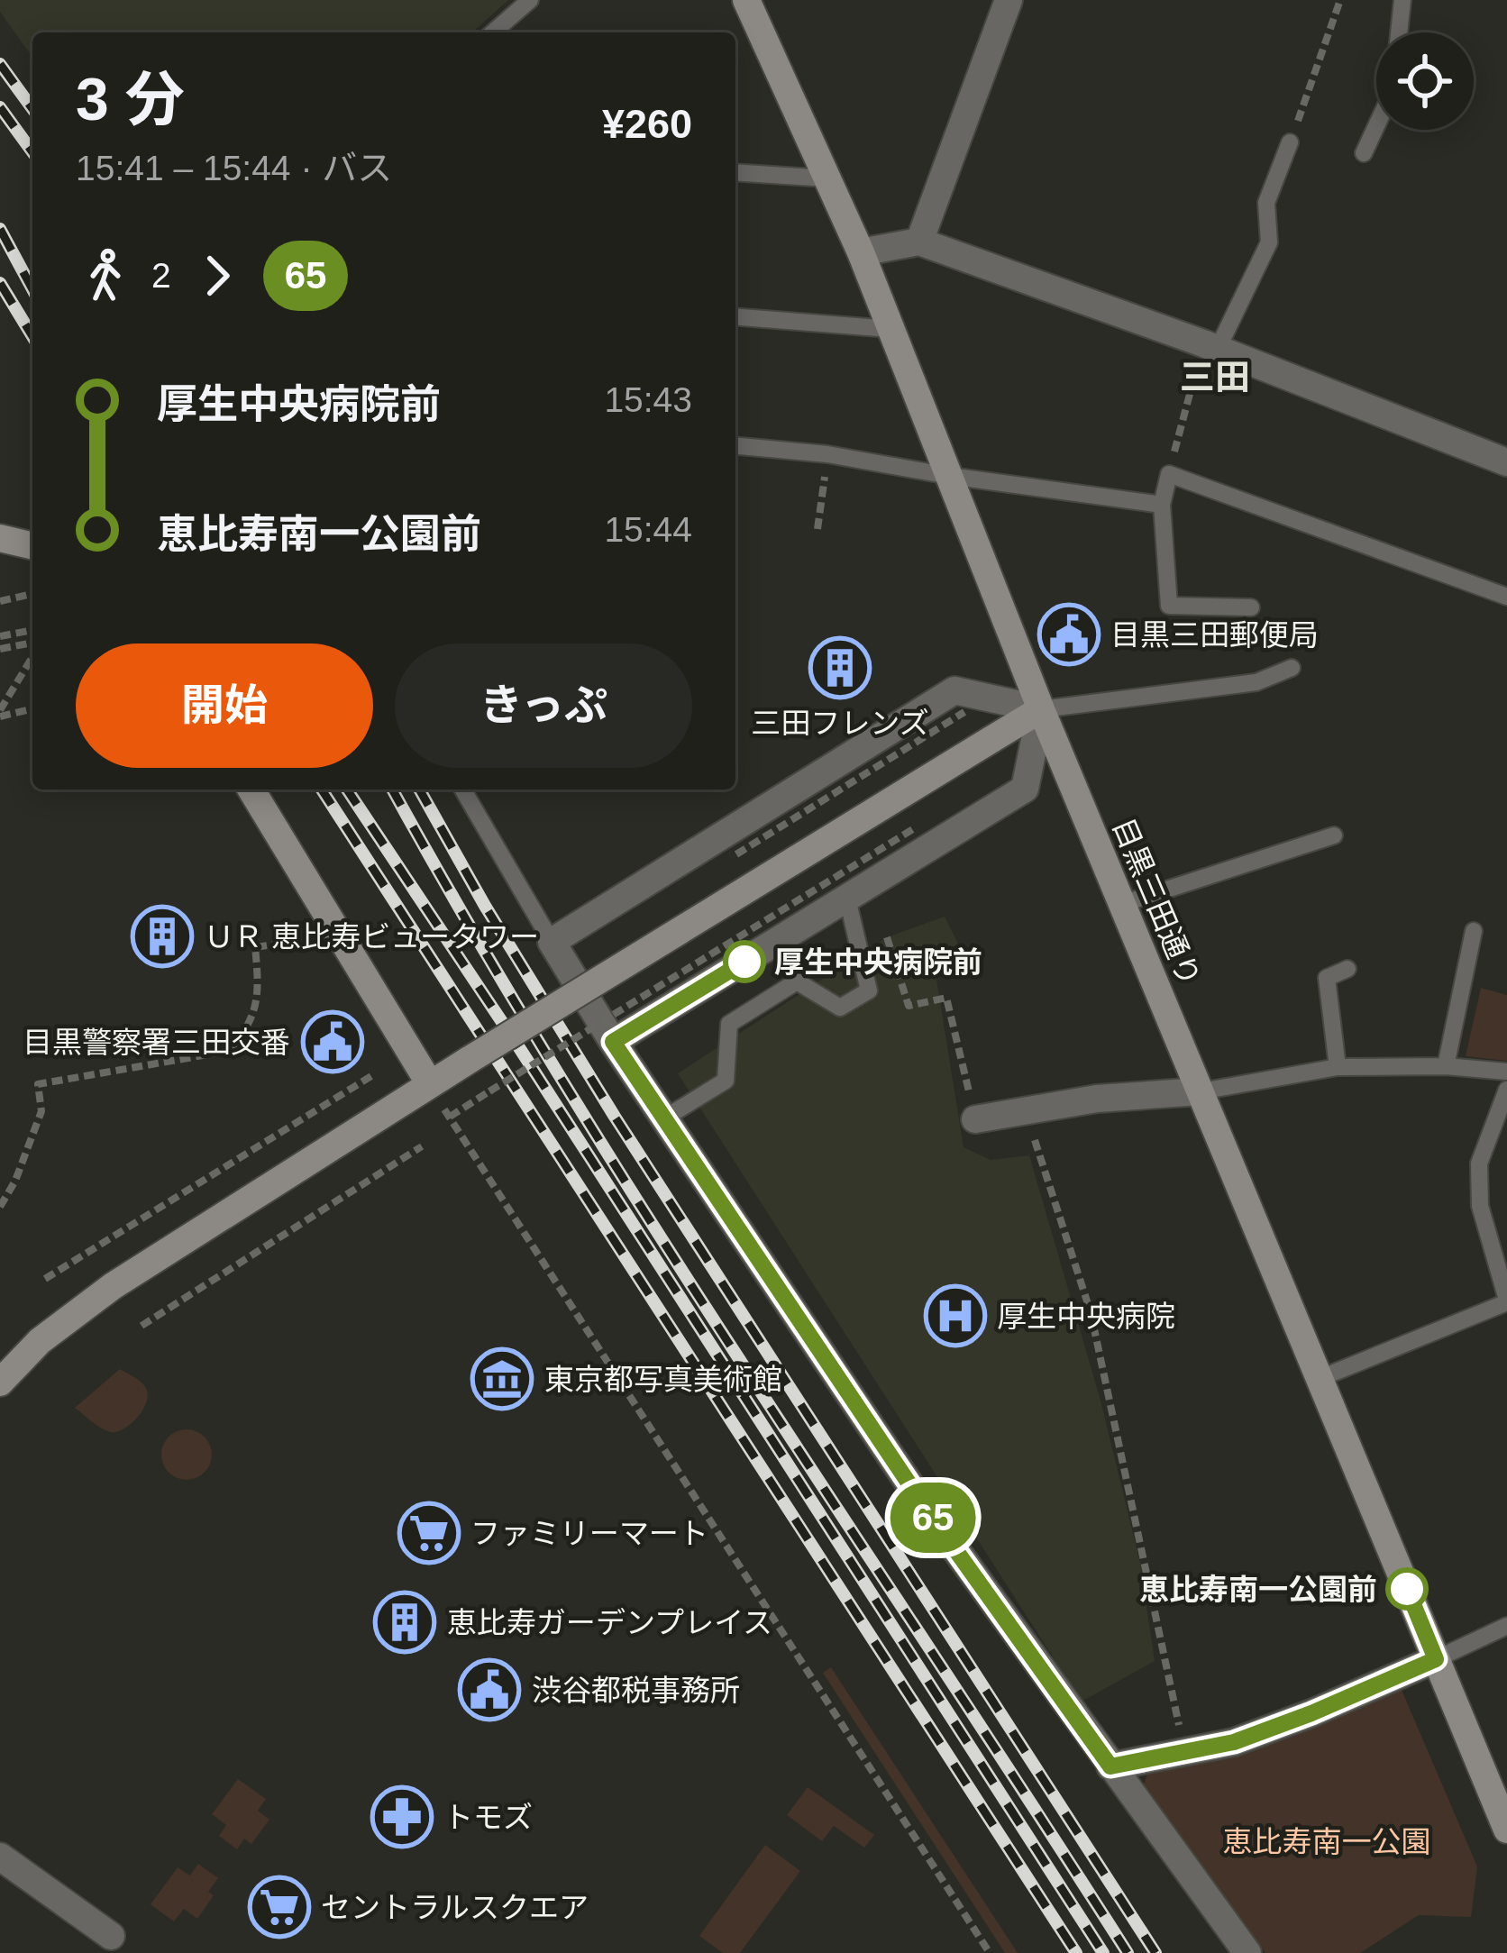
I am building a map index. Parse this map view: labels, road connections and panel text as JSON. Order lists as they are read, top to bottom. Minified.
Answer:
{"streets":{"street":["目黒三田通り"]},"districts":["三田"],"parks":["恵比寿南一公園"],"places":{"public building":["目黒三田郵便局","目黒警察署三田交番","渋谷都税事務所"],"building":["三田フレンズ","ＵＲ 恵比寿ビュータワー","恵比寿ガーデンプレイス"],"other":["厚生中央病院前","恵比寿南一公園前"],"hospital":["厚生中央病院"],"museum":["東京都写真美術館"],"supermarket":["ファミリーマート","セントラルスクエア"],"pharmacy":["トモズ"]},"lines":["bus line 65"],"page":{"on_map":"65","heading":["3 分","15:41 – 15:44 · バス","¥260"],"legs":["2","65"],"list":[{"name":"厚生中央病院前","value":"15:43"},{"name":"恵比寿南一公園前","value":"15:44"}],"buttons":["開始","きっぷ"]}}
